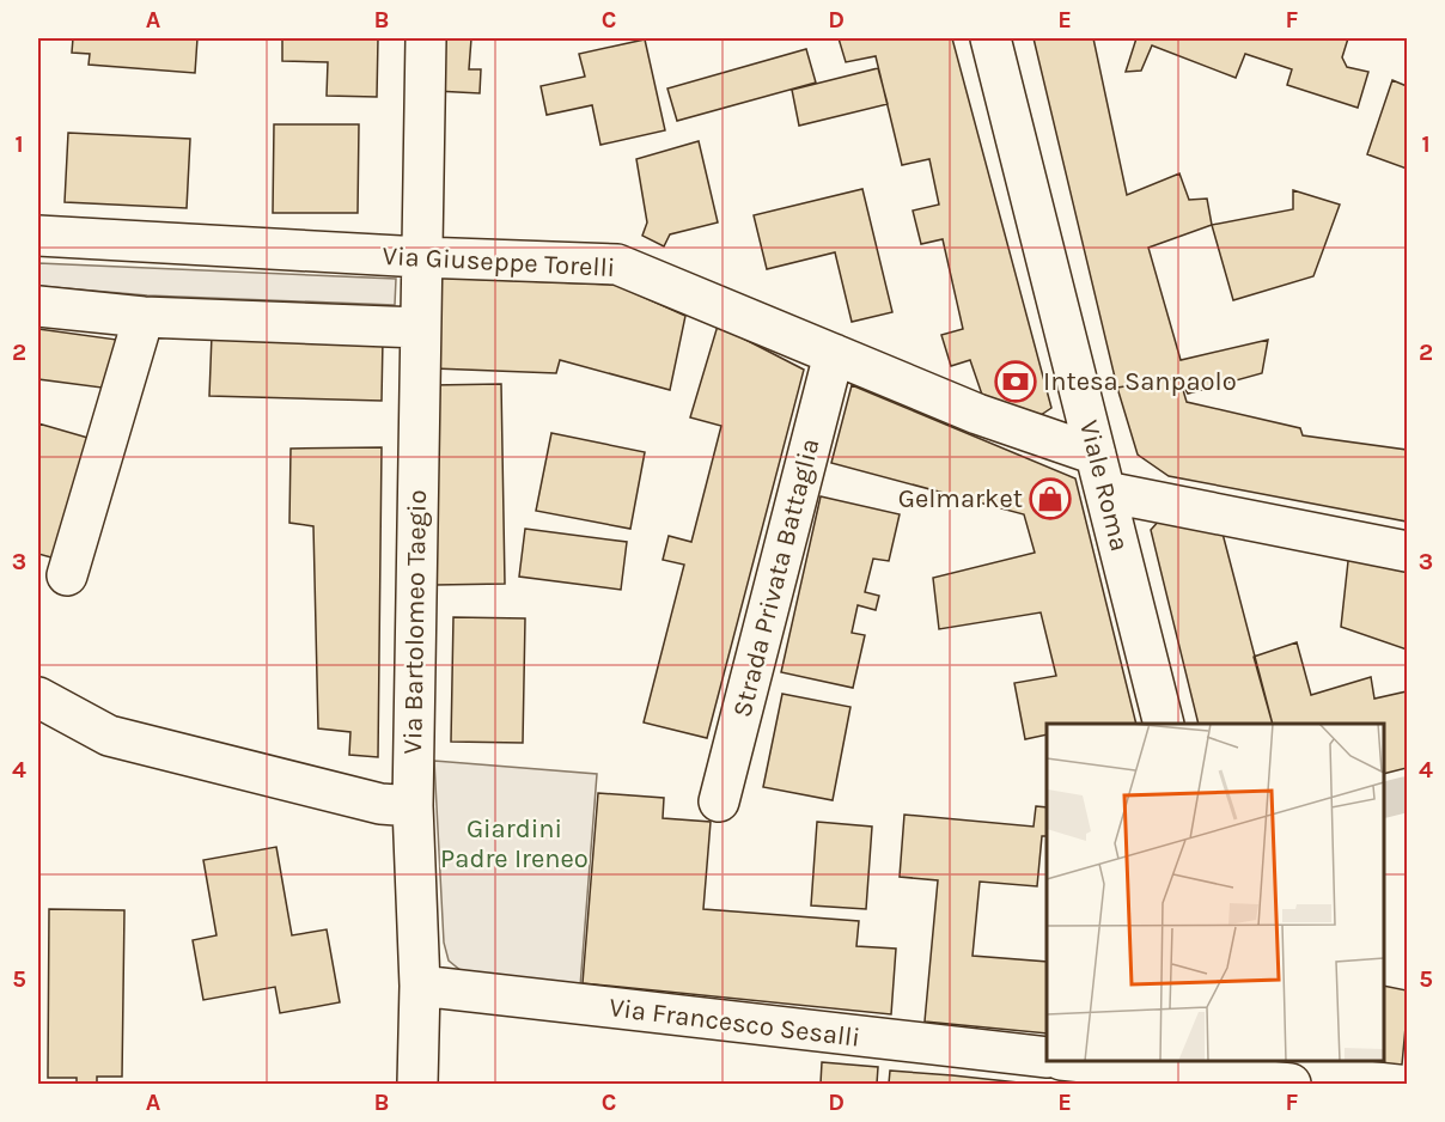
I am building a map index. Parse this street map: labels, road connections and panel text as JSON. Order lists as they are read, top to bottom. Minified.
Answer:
{"streets":{"street":["Via Giuseppe Torelli","Viale Roma","Strada Privata Battaglia","Via Bartolomeo Taegio","Via Francesco Sesalli"]},"crossings":[["Via Giuseppe Torelli","Viale Roma"],["Via Giuseppe Torelli","Strada Privata Battaglia"],["Via Giuseppe Torelli","Via Bartolomeo Taegio"],["Via Bartolomeo Taegio","Via Francesco Sesalli"]],"parks":["Giardini Padre Ireneo"],"places":{"bank":["Intesa Sanpaolo"],"shop":["Gelmarket"]},"grid":{"columns":["A","B","C","D","E","F"],"rows":["1","2","3","4","5"]}}
